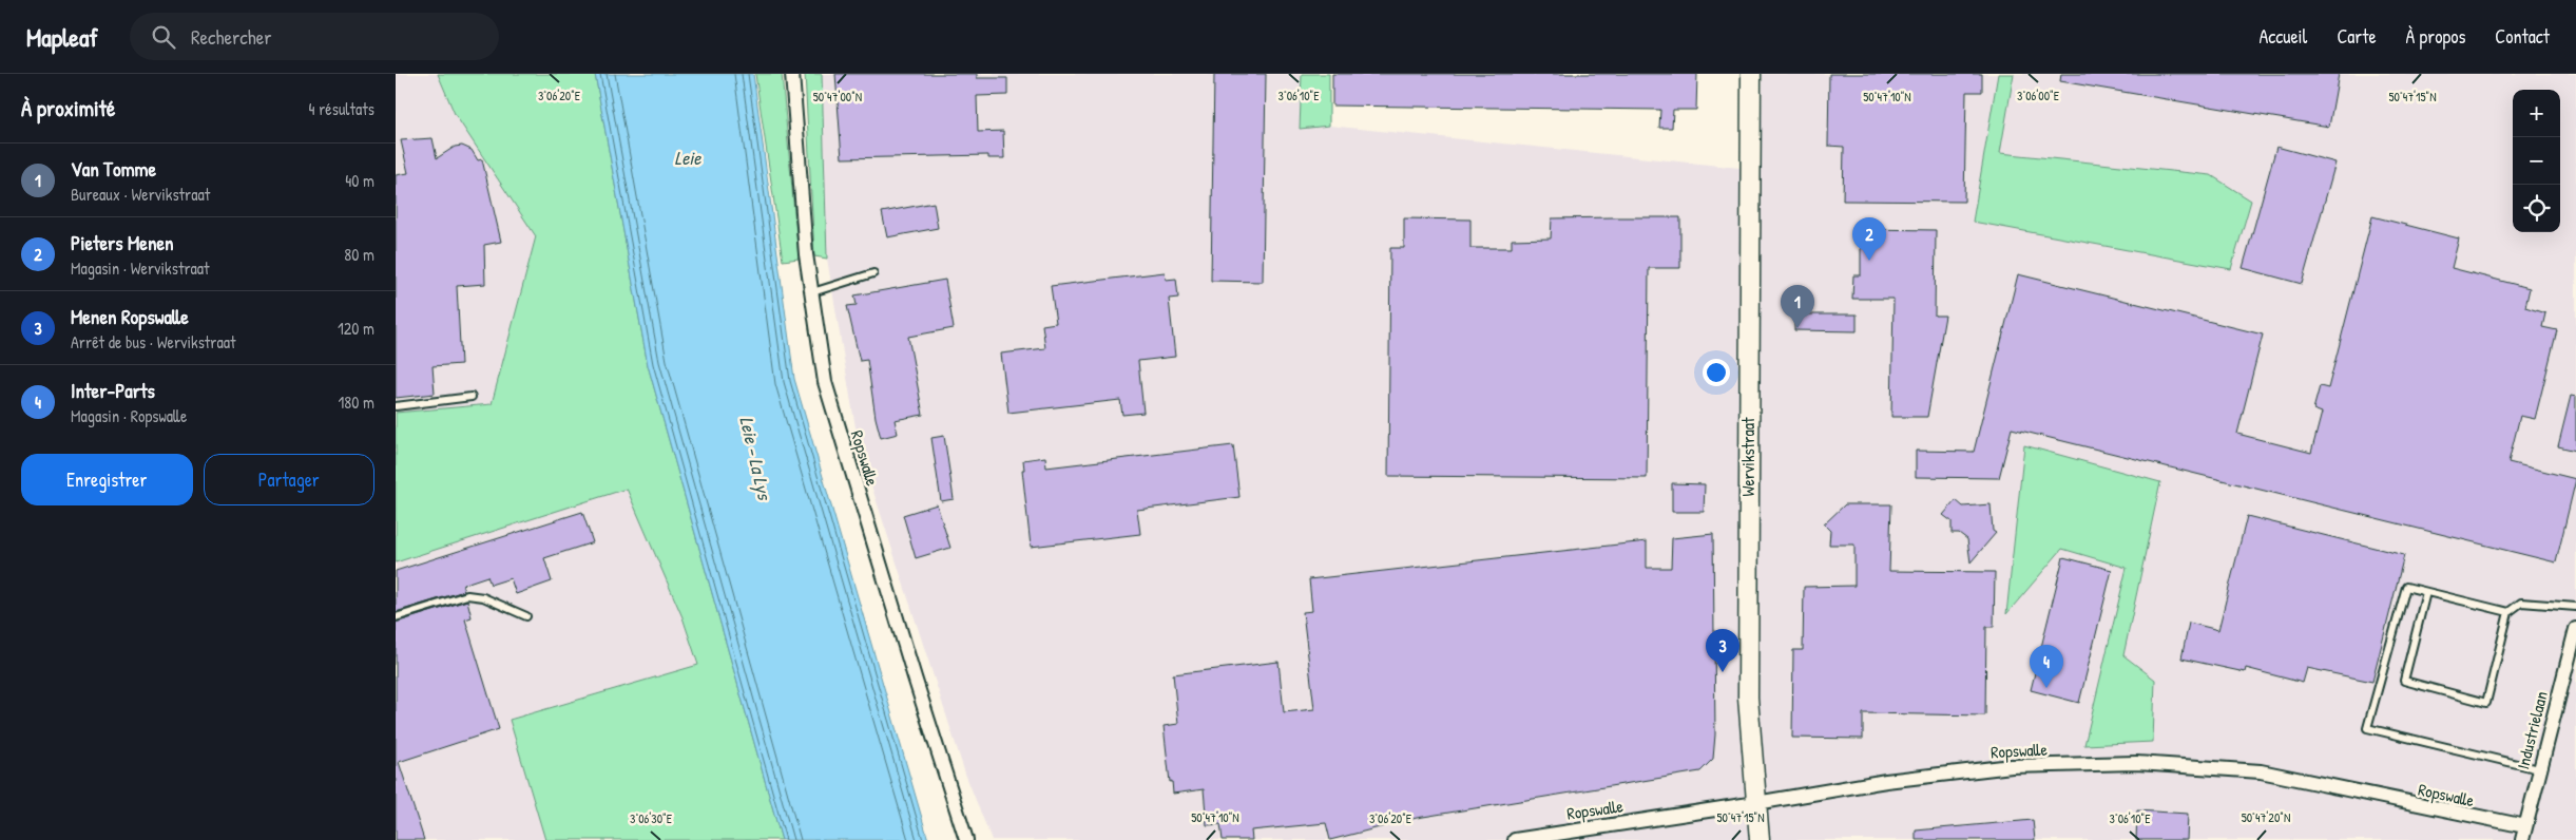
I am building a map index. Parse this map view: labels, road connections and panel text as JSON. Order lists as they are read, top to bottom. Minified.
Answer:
{"streets":{"street":["Wervikstraat","Ropswalle","Industrielaan"]},"crossings":[["Wervikstraat","Ropswalle"],["Ropswalle","Industrielaan"]],"water":["Leie","Leie - La Lys"],"page":{"header":"Mapleaf","search":"Rechercher","nav":["Accueil","Carte","À propos","Contact"],"heading":["À proximité","4 résultats"],"map_buttons":["+","−"],"list":[{"mark":"1","name":"Van Tomme","note":"Bureaux · Wervikstraat","value":"40 m"},{"mark":"2","name":"Pieters Menen","note":"Magasin · Wervikstraat","value":"80 m"},{"mark":"3","name":"Menen Ropswalle","note":"Arrêt de bus · Wervikstraat","value":"120 m"},{"mark":"4","name":"Inter-Parts","note":"Magasin · Ropswalle","value":"180 m"}],"pins":["2","1","3","4"],"buttons":["Enregistrer","Partager"]},"coordinates":["3°06'20\"E","3°06'10\"E","3°06'00\"E","50°47'00\"N","50°47'10\"N","50°47'15\"N","50°47'20\"N","3°06'30\"E"]}
